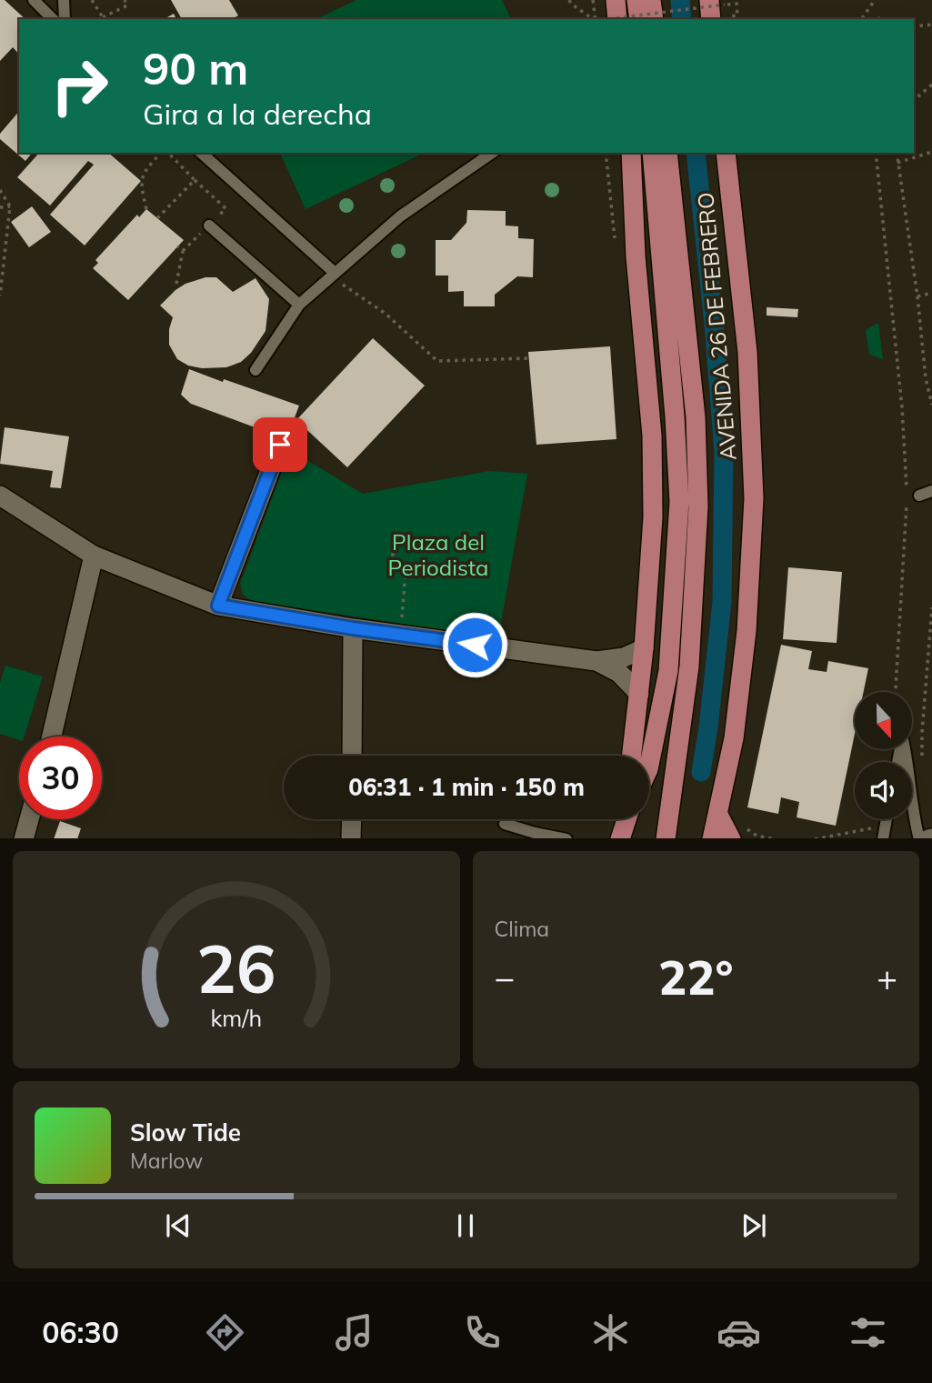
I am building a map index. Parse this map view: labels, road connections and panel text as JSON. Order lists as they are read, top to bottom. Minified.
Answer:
{"streets":{"main road":["AVENIDA 26 DE FEBRERO"]},"parks":["Plaza del Periodista"],"north":"bottom","page":{"turn":["90 m","Gira a la derecha"],"limit":"30","trip":"06:31 · 1 min · 150 m","tile":"Clima","heat":["−","22°","+"],"song":["Slow Tide","Marlow"],"tabs":"06:30","gauge":["26","km/h"]}}
